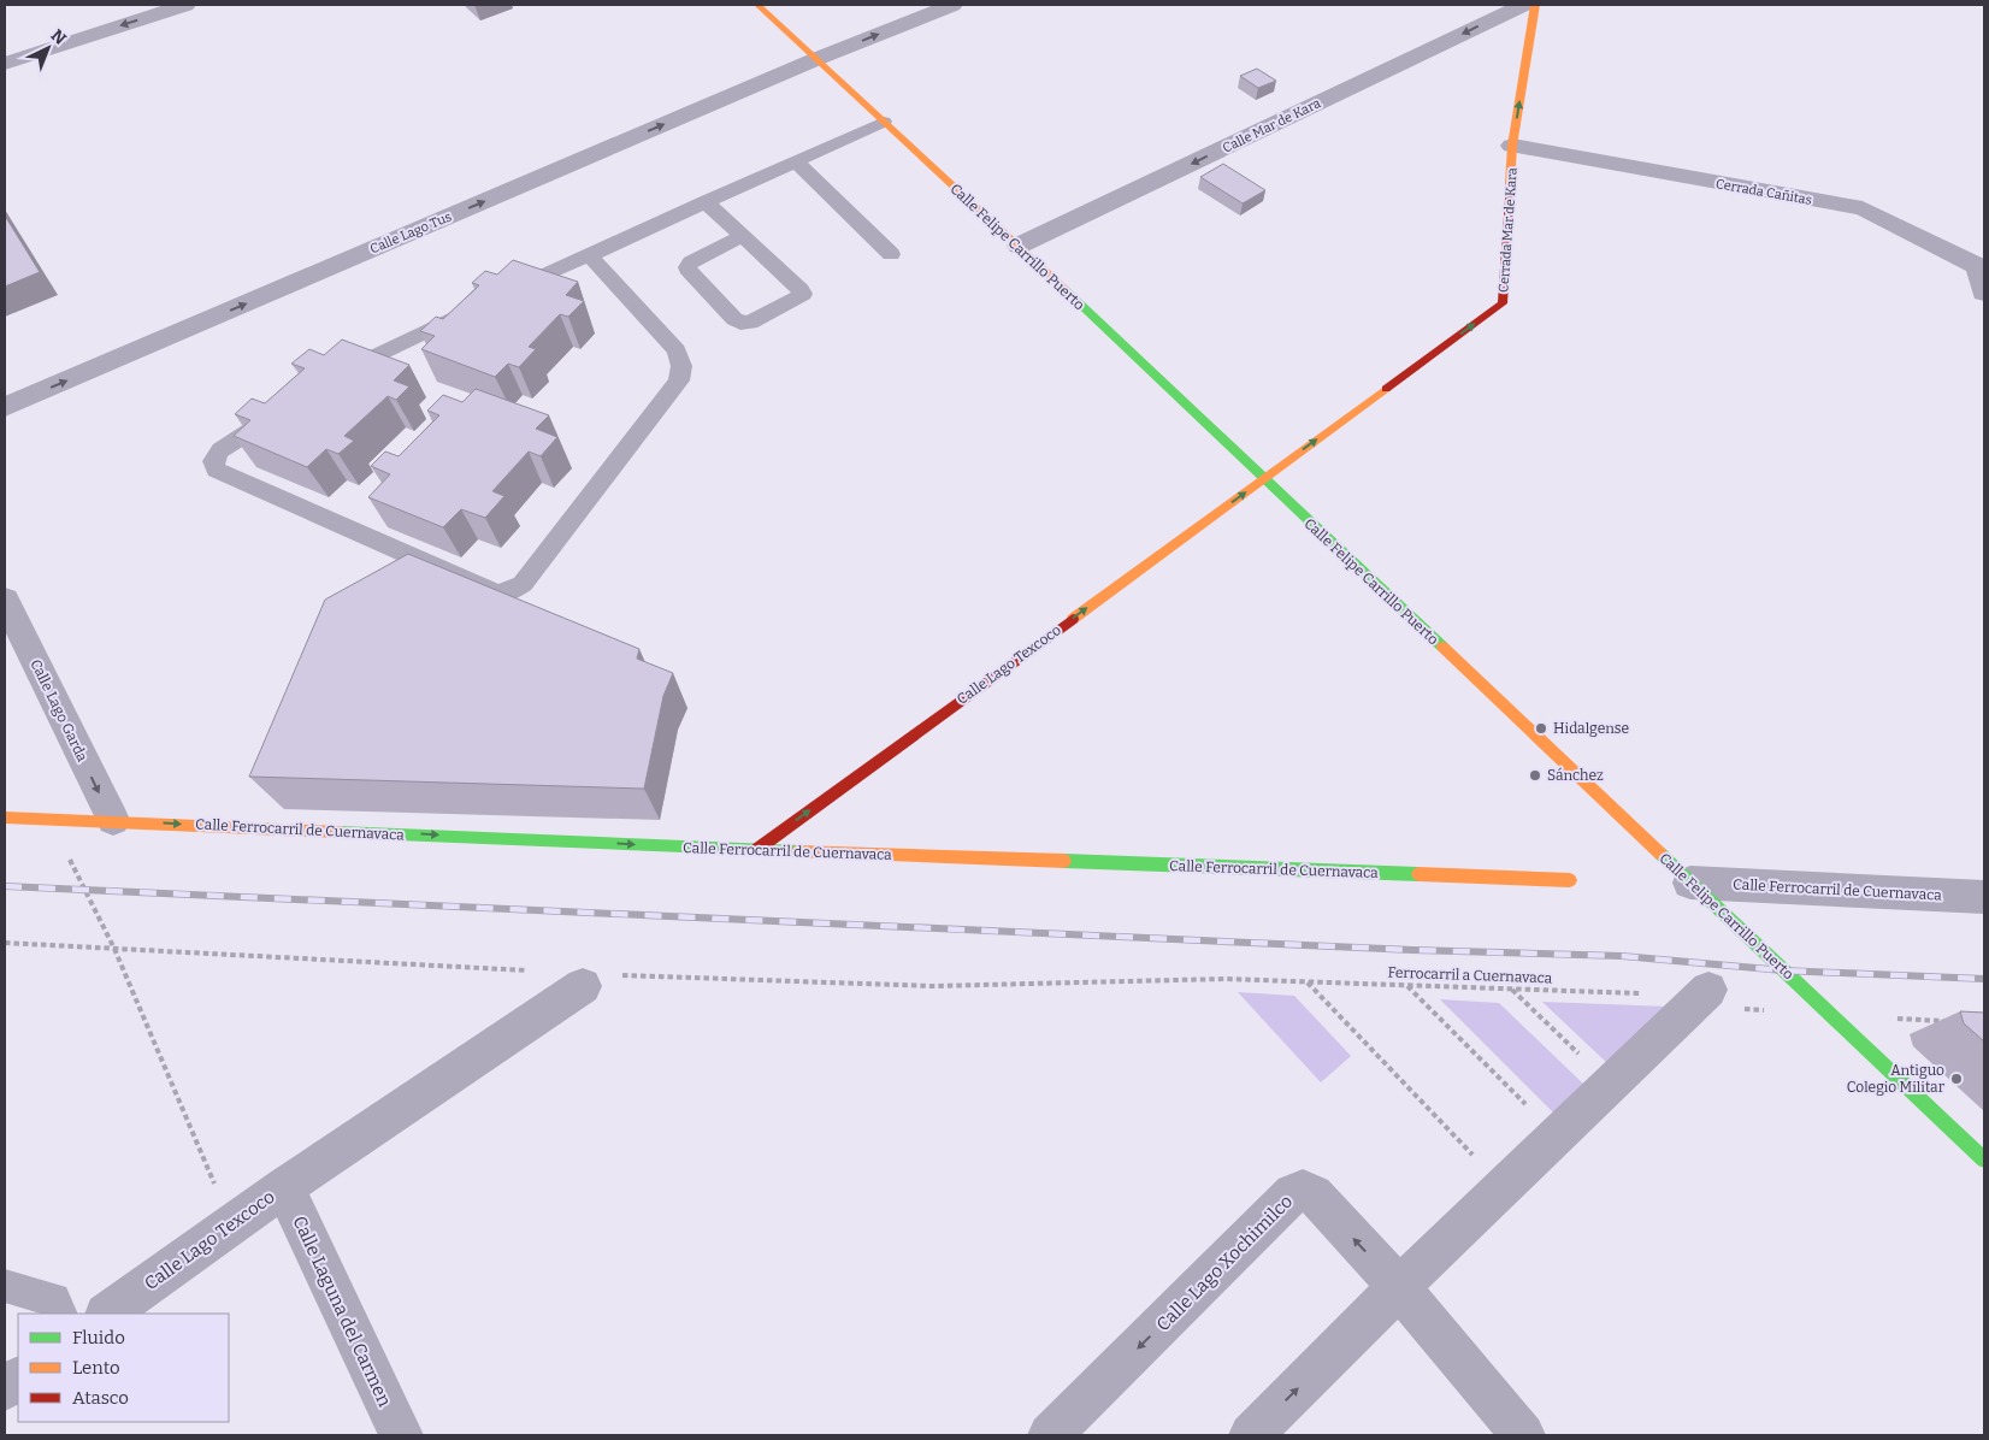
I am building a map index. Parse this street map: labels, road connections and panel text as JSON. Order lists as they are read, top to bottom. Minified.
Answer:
{"streets":{"street":["Calle Mar de Kara","Cerrada Cañitas","Cerrada Mar de Kara","Calle Lago Tus","Calle Felipe Carrillo Puerto","Calle Lago Texcoco","Calle Lago Garda","Calle Ferrocarril de Cuernavaca","Calle Lago Xochimilco","Calle Laguna del Carmen"],"path":["Ferrocarril a Cuernavaca"]},"crossings":[["Calle Mar de Kara","Calle Felipe Carrillo Puerto"],["Cerrada Cañitas","Cerrada Mar de Kara"],["Cerrada Mar de Kara","Calle Felipe Carrillo Puerto"],["Cerrada Mar de Kara","Calle Lago Texcoco"],["Calle Lago Tus","Calle Felipe Carrillo Puerto"],["Calle Felipe Carrillo Puerto","Calle Lago Texcoco"],["Calle Felipe Carrillo Puerto","Calle Ferrocarril de Cuernavaca"],["Calle Lago Texcoco","Calle Ferrocarril de Cuernavaca"],["Calle Lago Texcoco","Calle Laguna del Carmen"],["Calle Lago Garda","Calle Ferrocarril de Cuernavaca"]],"one_way":["Calle Mar de Kara","Cerrada Mar de Kara","Calle Lago Tus","Calle Lago Texcoco","Calle Lago Garda"],"places":["Hidalgense","Sánchez","Antiguo Colegio Militar"],"legend":["Fluido","Lento","Atasco"],"north":"top right"}
